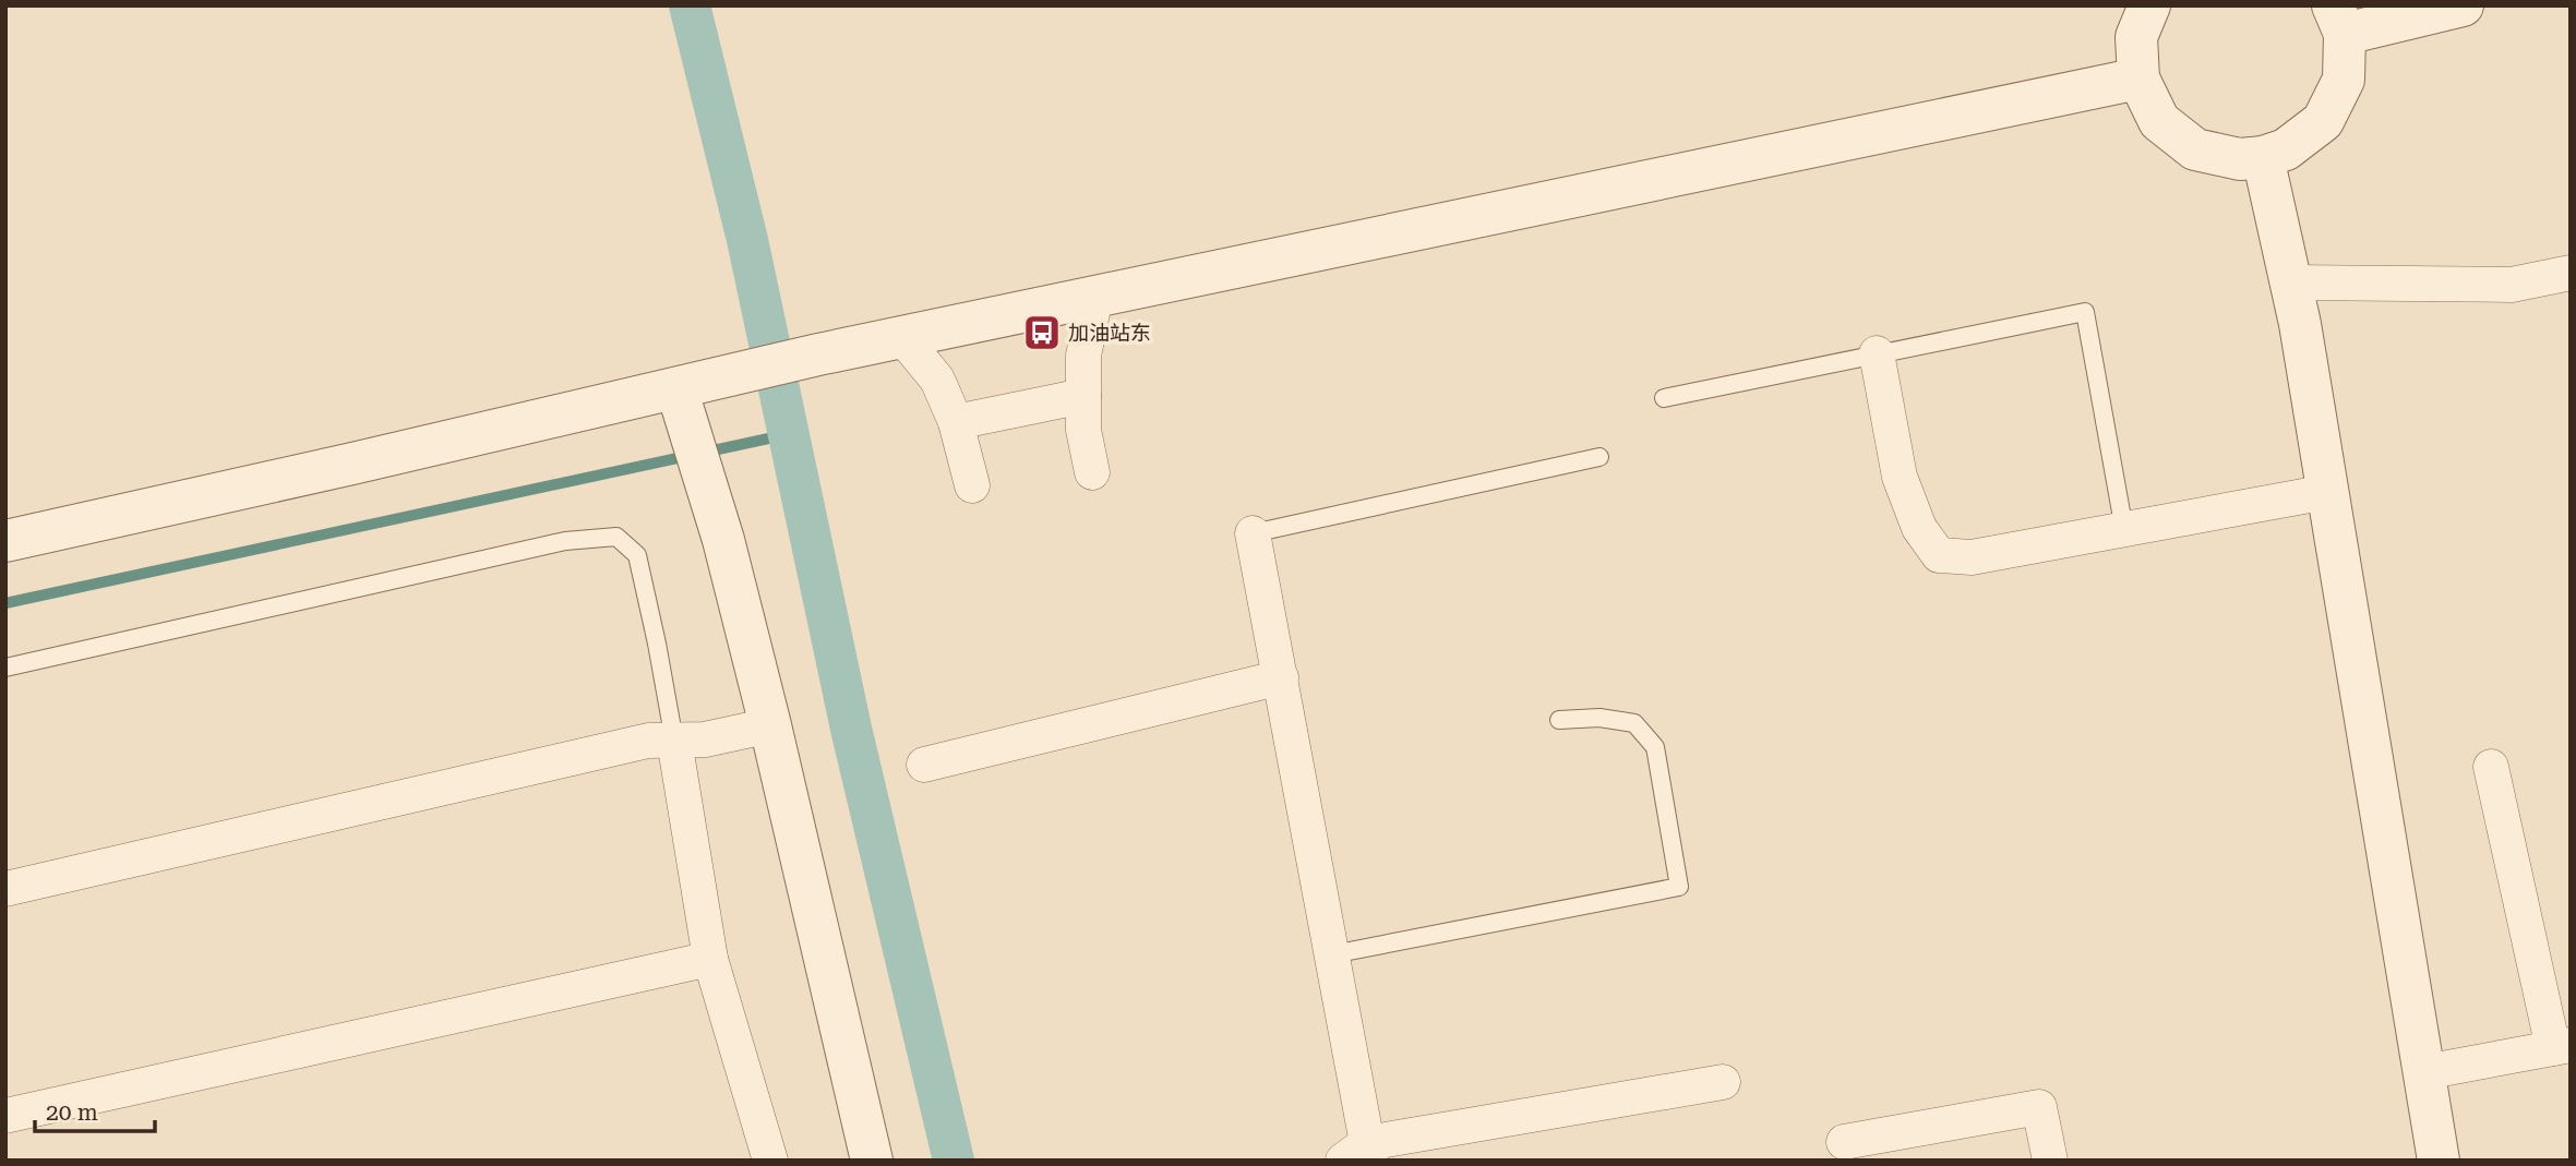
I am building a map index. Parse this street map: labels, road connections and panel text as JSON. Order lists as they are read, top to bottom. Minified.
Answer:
{"places":{"bus stop":["加油站东"]},"scale_bar":"20 m"}
